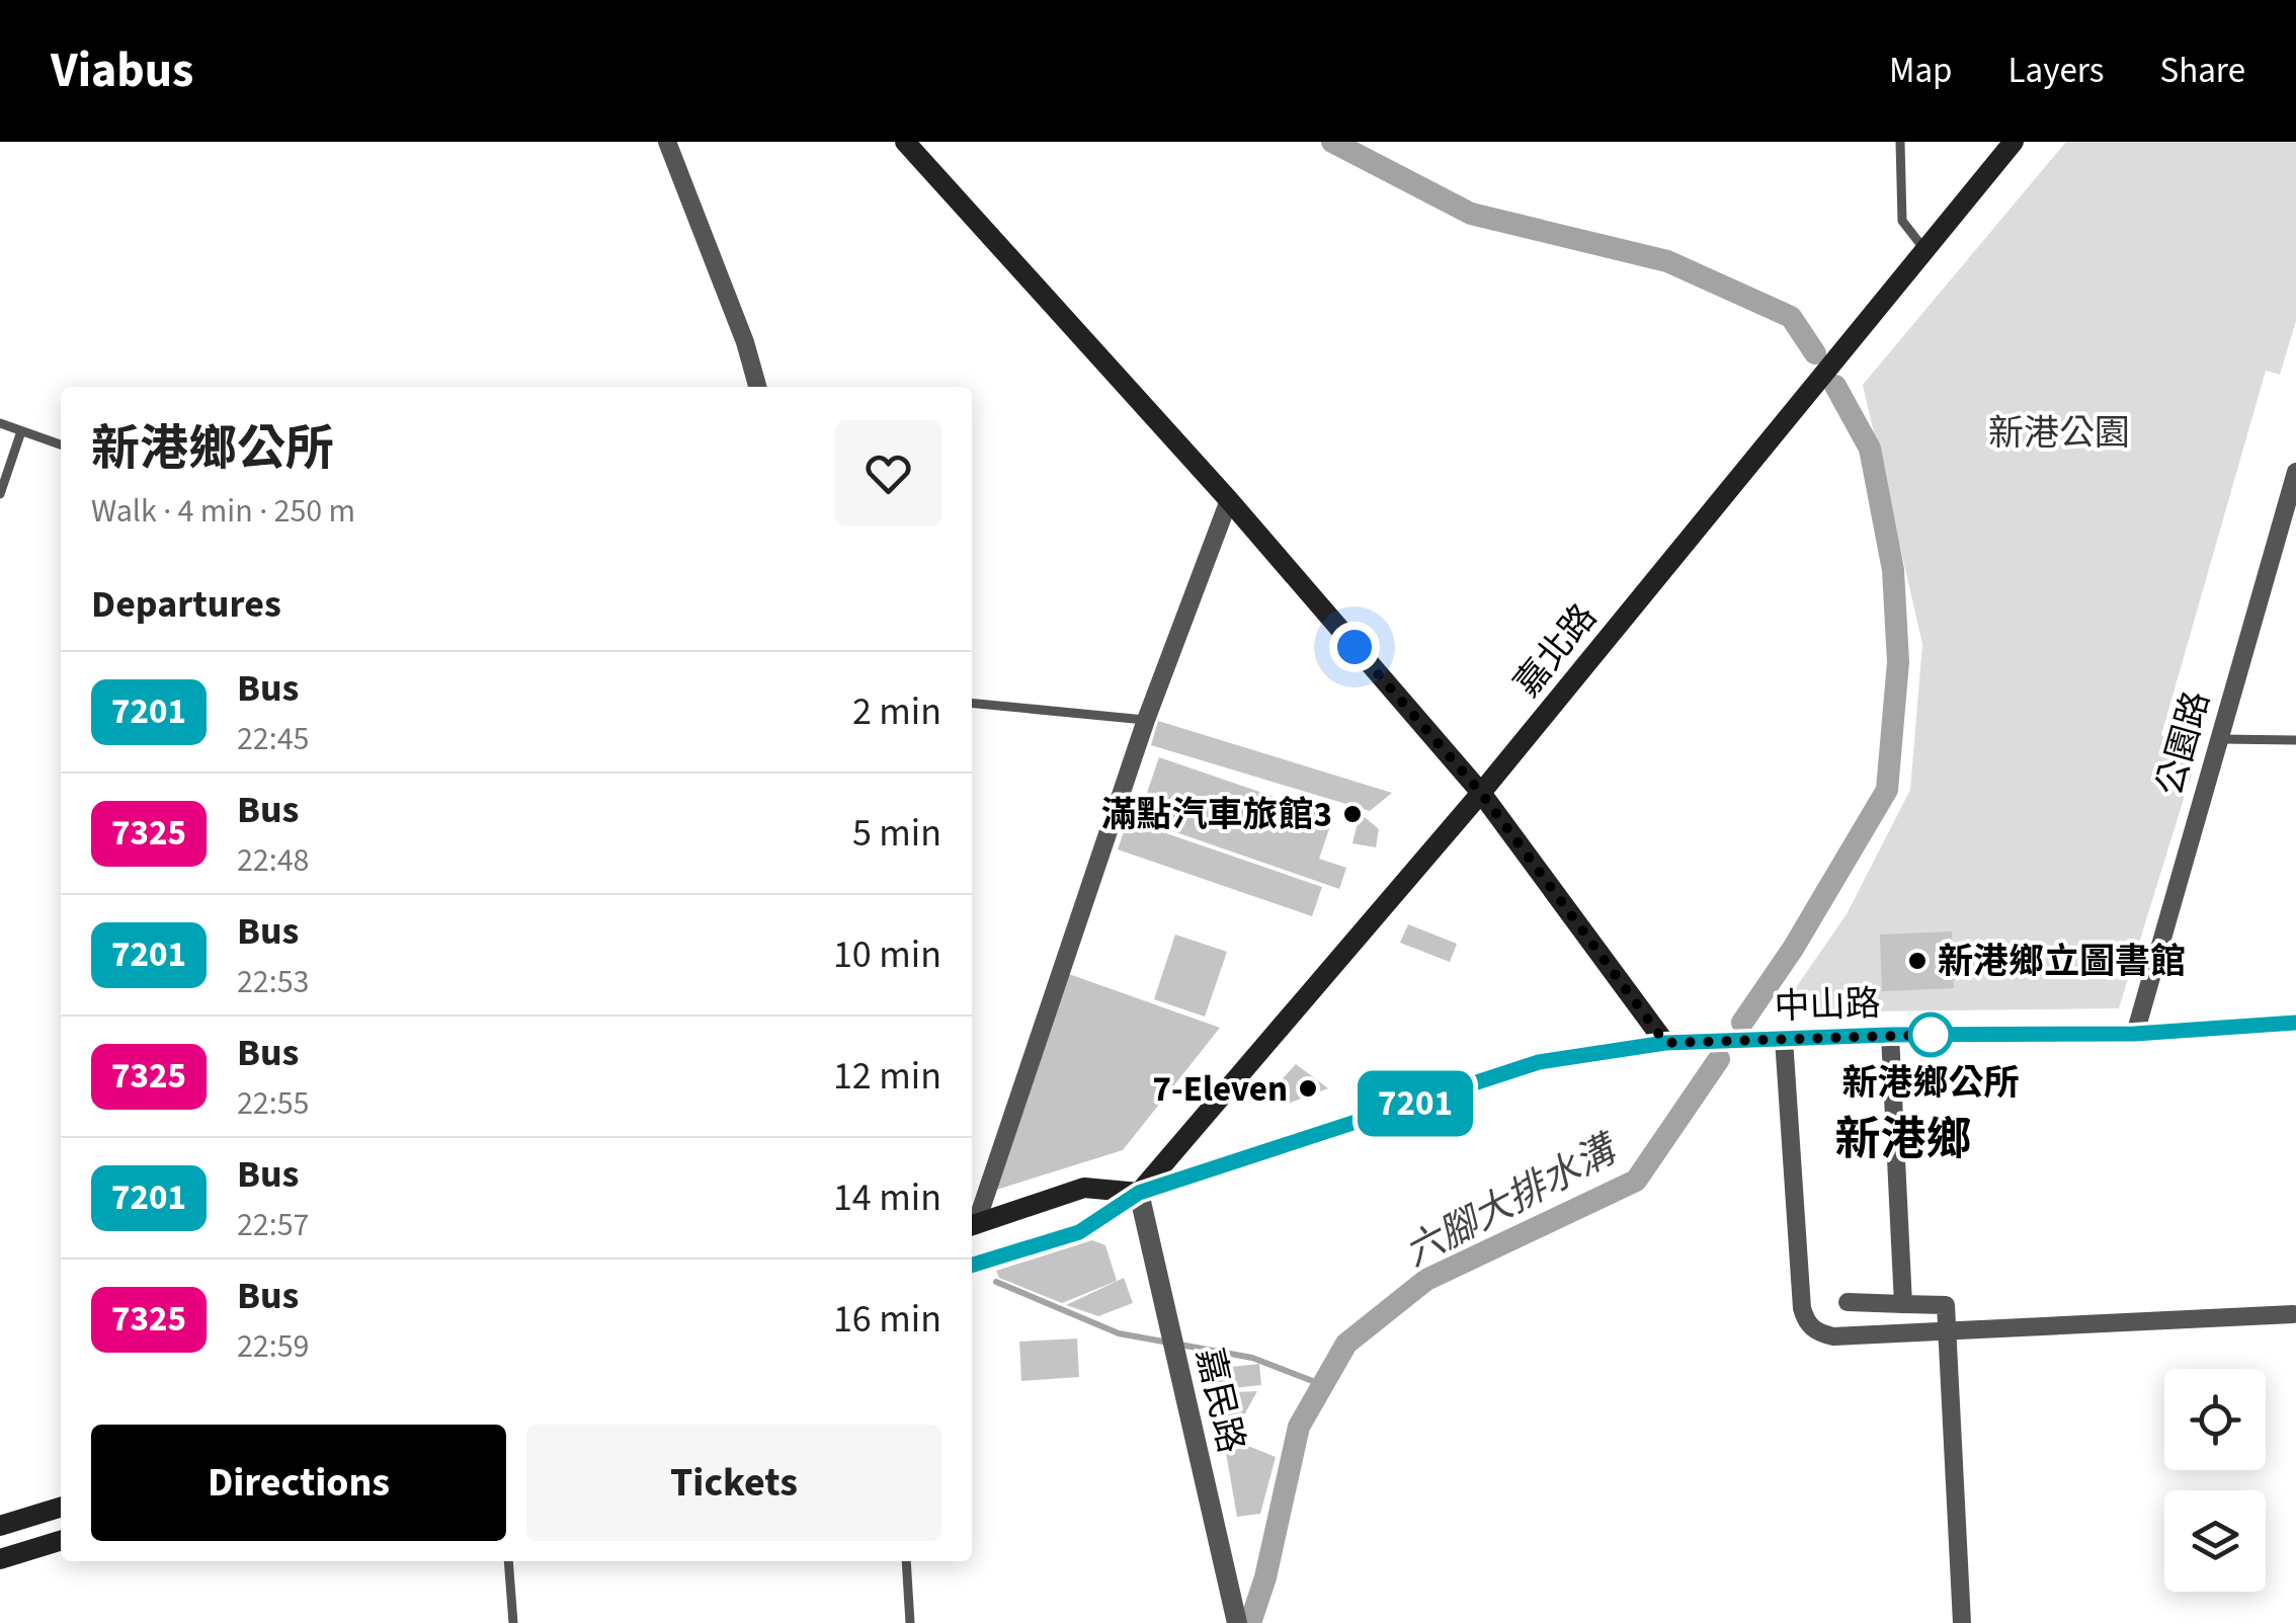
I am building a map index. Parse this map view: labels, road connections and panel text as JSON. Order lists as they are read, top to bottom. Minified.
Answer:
{"streets":{"main road":["嘉北路","中山路"],"street":["公園路","嘉民路"]},"crossings":[["嘉北路","嘉民路"],["公園路","中山路"]],"districts":["新港鄉"],"water":["六腳大排水溝"],"parks":["新港公園"],"places":["滿點汽車旅館3","新港鄉立圖書館","新港鄉公所","7-Eleven"],"lines":["bus line 7201"],"page":{"header":"Viabus","nav":["Map","Layers","Share"],"on_map":"7201","heading":[["新港鄉公所","Walk · 4 min · 250 m"],"Departures"],"list":[{"mark":"7201","name":"Bus","note":"22:45","value":"2 min"},{"mark":"7325","name":"Bus","note":"22:48","value":"5 min"},{"mark":"7201","name":"Bus","note":"22:53","value":"10 min"},{"mark":"7325","name":"Bus","note":"22:55","value":"12 min"},{"mark":"7201","name":"Bus","note":"22:57","value":"14 min"},{"mark":"7325","name":"Bus","note":"22:59","value":"16 min"}],"buttons":["Directions","Tickets"]}}
